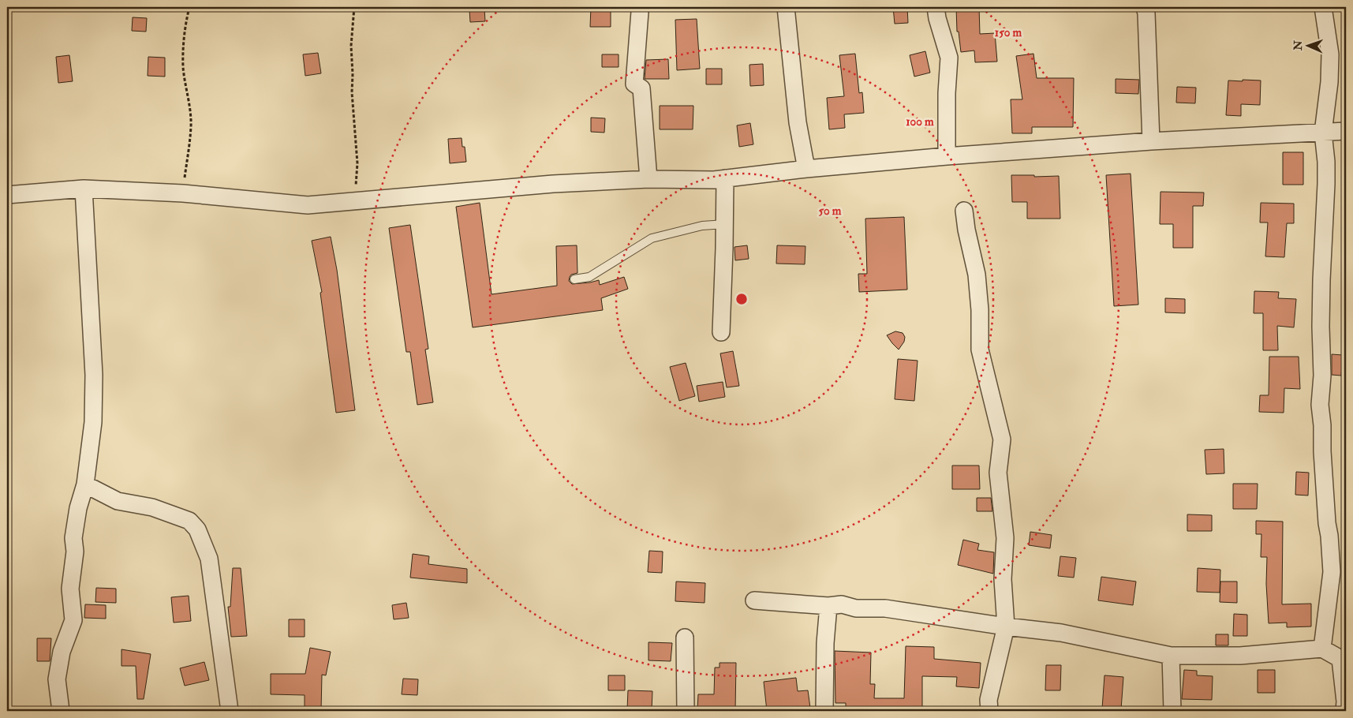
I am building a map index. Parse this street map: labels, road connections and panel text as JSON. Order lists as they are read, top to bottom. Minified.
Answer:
{"north":"left","rings":["150 m","100 m","50 m"]}
